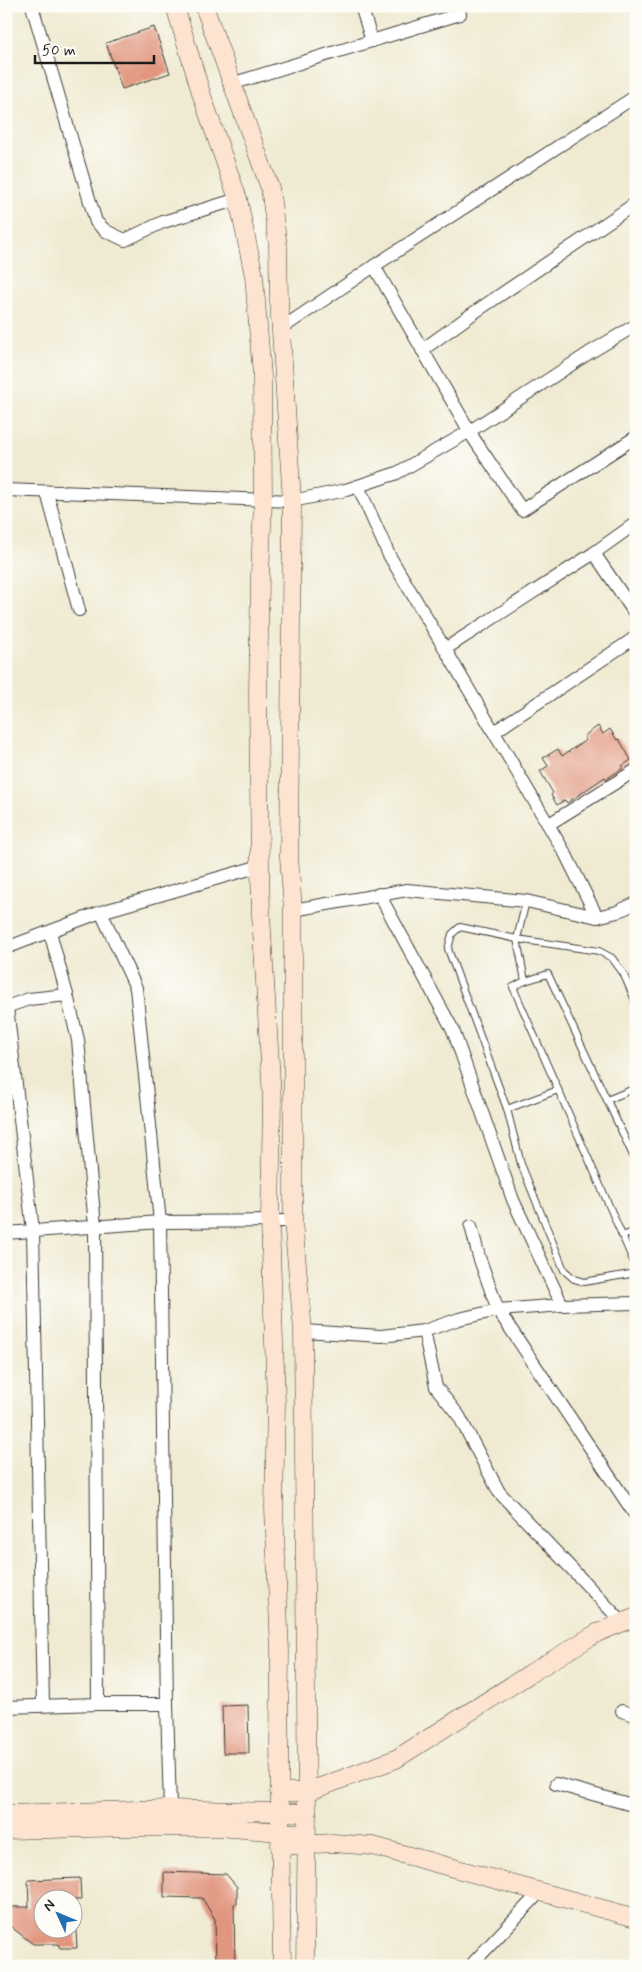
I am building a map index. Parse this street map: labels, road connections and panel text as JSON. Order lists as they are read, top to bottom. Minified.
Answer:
{"scale_bar":"50 m","north":"top left"}
